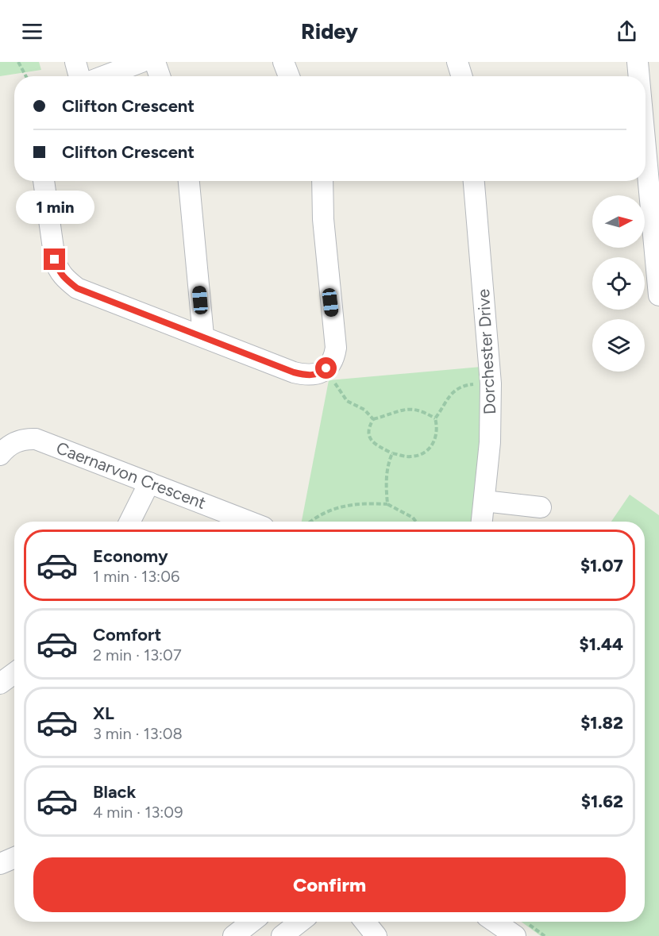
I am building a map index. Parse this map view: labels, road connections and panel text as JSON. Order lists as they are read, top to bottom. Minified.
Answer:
{"streets":{"street":["Dorchester Drive","Caernarvon Crescent"]},"north":"right","page":{"header":"Ridey","banner":["Clifton Crescent","Clifton Crescent"],"bubble":"1 min","list":[{"name":"Economy","note":"1 min · 13:06","value":"$1.07"},{"name":"Comfort","note":"2 min · 13:07","value":"$1.44"},{"name":"XL","note":"3 min · 13:08","value":"$1.82"},{"name":"Black","note":"4 min · 13:09","value":"$1.62"}],"buttons":"Confirm"}}
